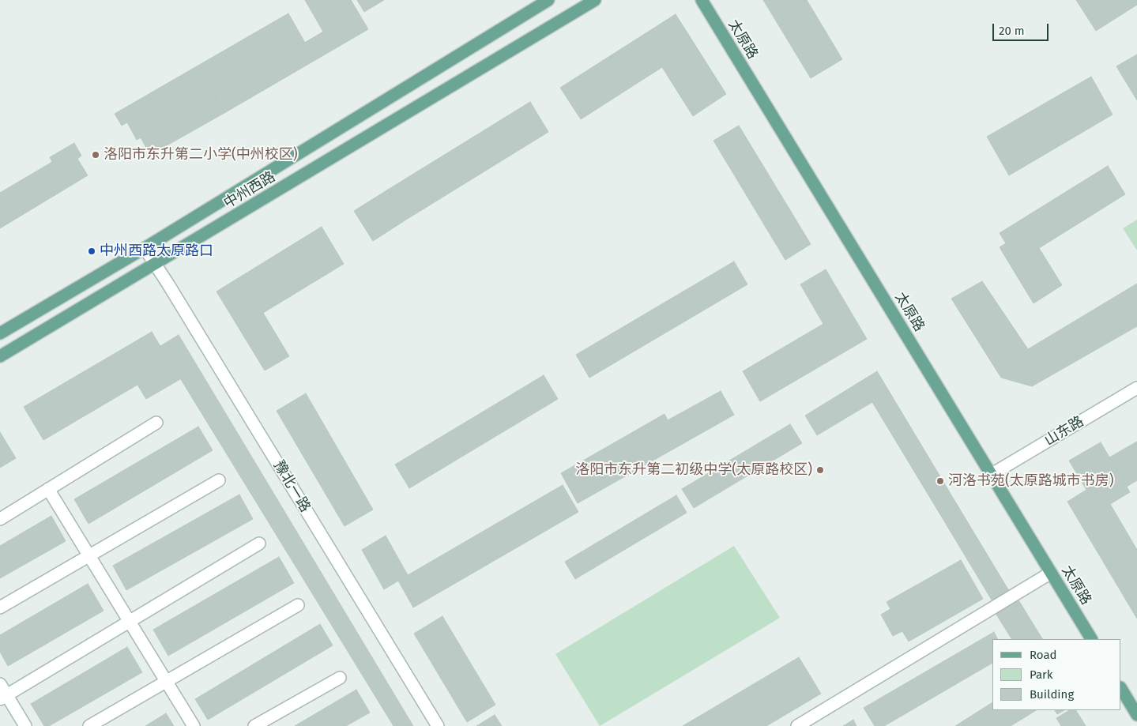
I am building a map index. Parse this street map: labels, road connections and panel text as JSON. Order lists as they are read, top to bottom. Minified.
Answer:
{"streets":{"main road":["太原路","中州西路"],"street":["山东路","豫北一路"]},"crossings":[["太原路","山东路"],["中州西路","豫北一路"]],"places":["洛阳市东升第二小学(中州校区)","中州西路太原路口","洛阳市东升第二初级中学(太原路校区)","河洛书苑(太原路城市书房)"],"legend":["Road","Park","Building"],"scale_bar":"20 m"}
